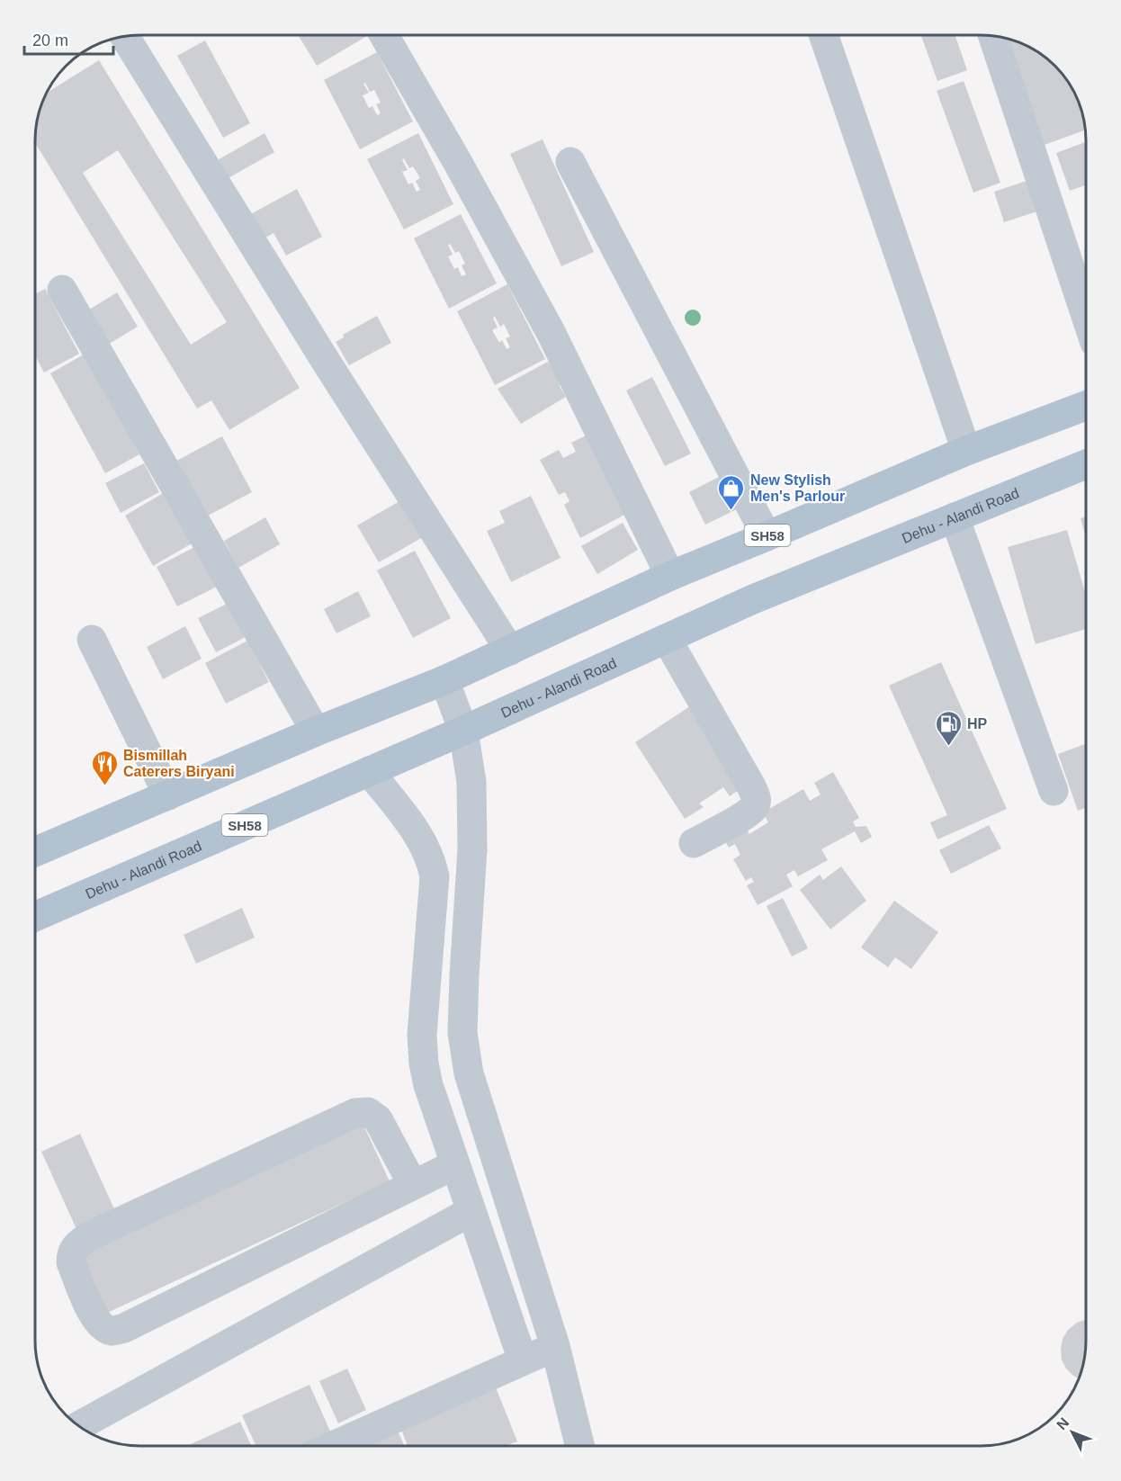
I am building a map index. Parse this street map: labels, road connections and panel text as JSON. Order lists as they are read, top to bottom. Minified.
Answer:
{"streets":{"main road":["Dehu - Alandi Road","SH58"]},"places":{"shop":["New Stylish Men's Parlour"],"fuel station":["HP"],"restaurant":["Bismillah Caterers Biryani"]},"scale_bar":"20 m","north":"top left"}
